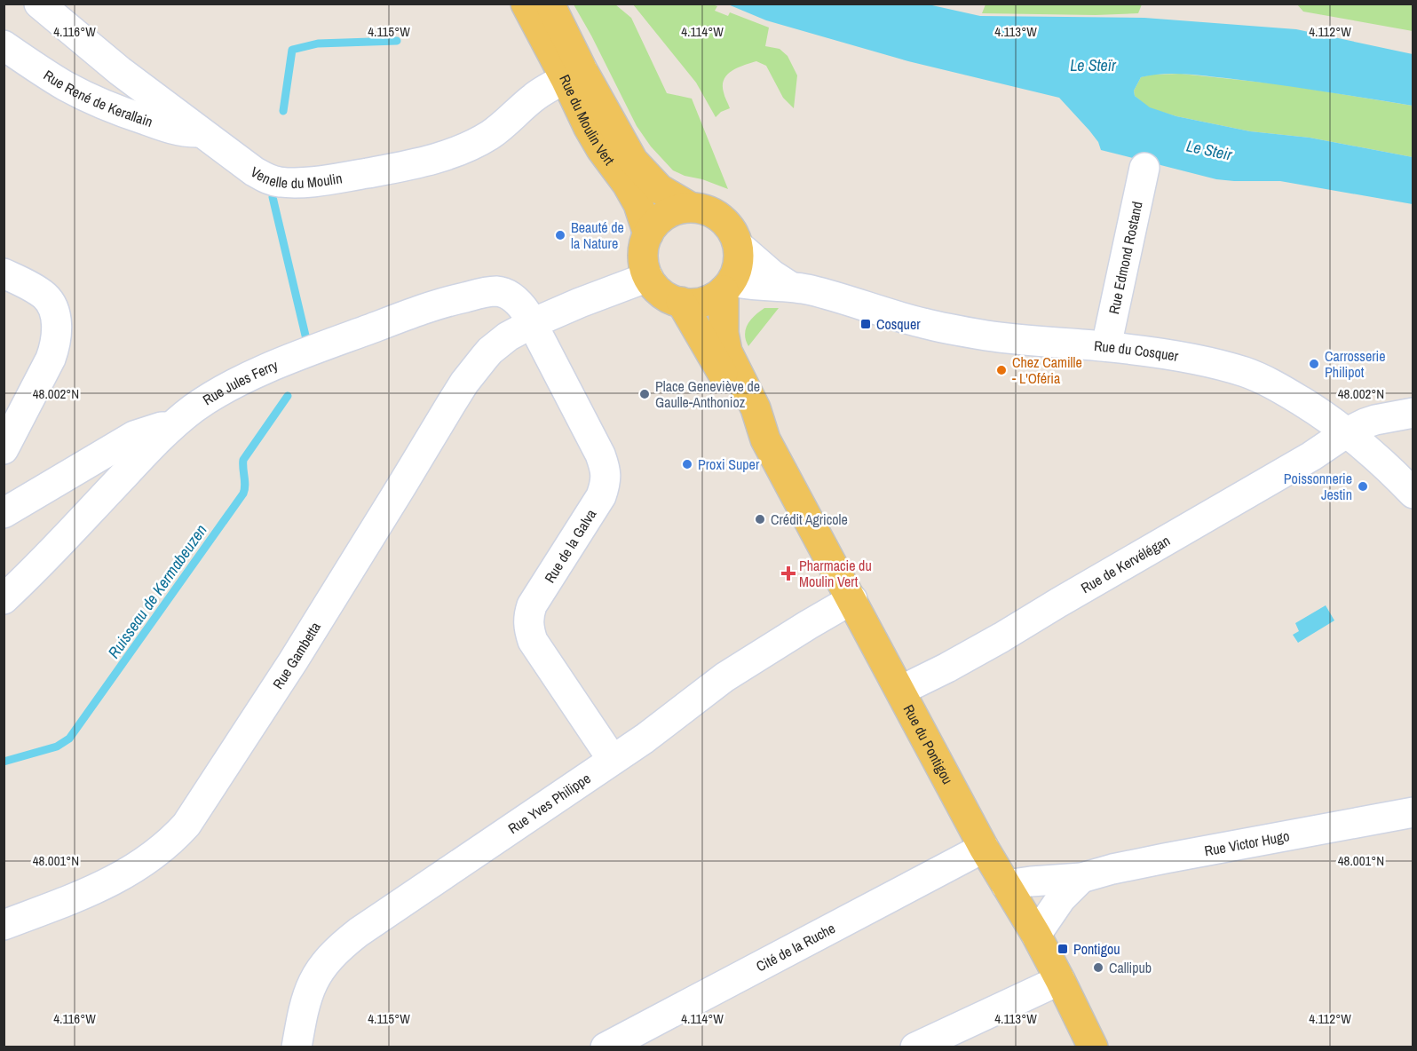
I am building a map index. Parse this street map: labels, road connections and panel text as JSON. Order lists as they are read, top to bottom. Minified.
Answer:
{"streets":{"main road":["Rue du Moulin Vert","Rue du Pontigou"],"street":["Rue René de Kerallain","Venelle du Moulin","Rue Edmond Rostand","Rue du Cosquer","Rue Jules Ferry","Rue de la Galva","Rue de Kervélégan","Rue Gambetta","Rue Yves Philippe","Rue Victor Hugo","Cité de la Ruche"]},"crossings":[["Rue René de Kerallain","Venelle du Moulin"],["Rue du Moulin Vert","Venelle du Moulin"],["Rue du Moulin Vert","Rue du Cosquer"],["Rue du Moulin Vert","Rue du Pontigou"],["Rue Edmond Rostand","Rue du Cosquer"],["Rue du Cosquer","Rue de Kervélégan"],["Rue du Cosquer","Rue du Pontigou"],["Rue Jules Ferry","Rue de la Galva"],["Rue Jules Ferry","Rue Gambetta"],["Rue de la Galva","Rue Gambetta"],["Rue de la Galva","Rue Yves Philippe"],["Rue de Kervélégan","Rue du Pontigou"],["Rue du Pontigou","Rue Yves Philippe"],["Rue du Pontigou","Rue Victor Hugo"],["Rue du Pontigou","Cité de la Ruche"]],"water":["Le Steïr","Le Steir","Ruisseau de Kermabeuzen"],"places":{"other":["Beauté de la Nature","Carrosserie Philipot","Chez Camille - L'Oféria","Place Geneviève de Gaulle-Anthonioz","Proxi Super","Poissonnerie Jestin","Crédit Agricole","Callipub"],"transit":["Cosquer","Pontigou"],"health":["Pharmacie du Moulin Vert"]},"coordinates":["4.116°W","4.115°W","4.114°W","4.113°W","4.112°W","48.002°N","48.001°N"]}
